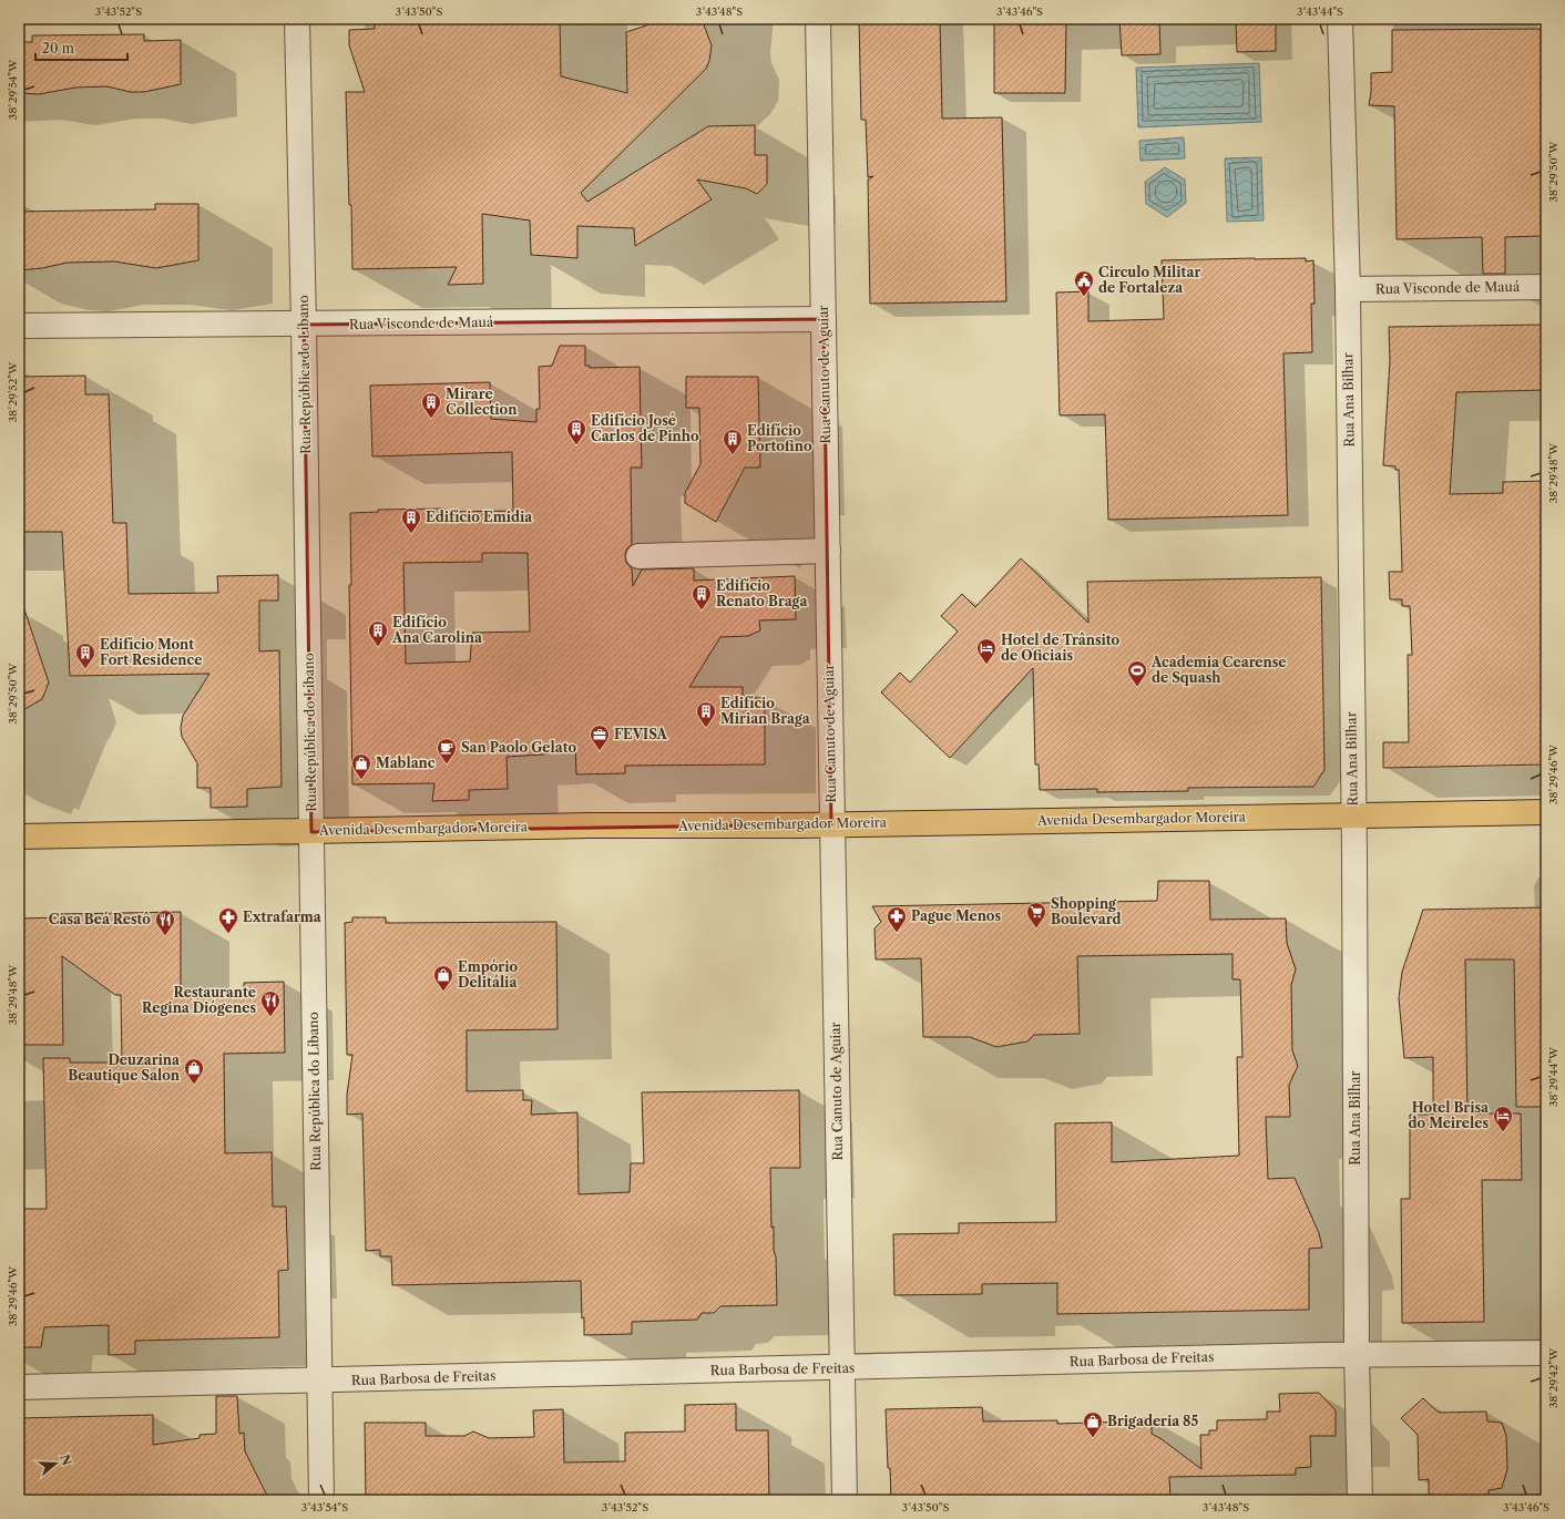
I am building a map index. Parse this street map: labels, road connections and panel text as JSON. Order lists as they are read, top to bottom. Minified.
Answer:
{"streets":{"main road":["Avenida Desembargador Moreira"],"street":["Rua Visconde de Mauá","Rua República do Líbano","Rua Canuto de Aguiar","Rua Ana Bilhar","Rua Barbosa de Freitas"]},"crossings":[["Rua Visconde de Mauá","Rua República do Líbano"],["Rua Visconde de Mauá","Rua Canuto de Aguiar"],["Rua Visconde de Mauá","Rua Ana Bilhar"],["Rua República do Líbano","Avenida Desembargador Moreira"],["Rua República do Líbano","Rua Barbosa de Freitas"],["Rua Canuto de Aguiar","Avenida Desembargador Moreira"],["Rua Canuto de Aguiar","Rua Barbosa de Freitas"],["Rua Ana Bilhar","Avenida Desembargador Moreira"],["Rua Ana Bilhar","Rua Barbosa de Freitas"]],"places":{"public building":["Circulo Militar de Fortaleza"],"building":["Mirare Collection","Edifício José Carlos de Pinho","Edifício Portofino","Edifício Emidia","Edifício Renato Braga","Edifício Ana Carolina","Edifício Mont Fort Residence","Edifício Mirian Braga"],"hotel":["Hotel de Trânsito de Oficiais","Hotel Brisa do Meireles"],"sports":["Academia Cearense de Squash"],"office":["FEVISA"],"cafe":["San Paolo Gelato"],"shop":["Mablanc","Empório Delitália","Deuzarina Beautique Salon","Brigaderia 85"],"supermarket":["Shopping Boulevard"],"pharmacy":["Pague Menos","Extrafarma"],"restaurant":["Casa Beá Restô","Restaurante Regina Diógenes"]},"scale_bar":"20 m","north":"right","coordinates":["3°43'52\"S","3°43'50\"S","3°43'48\"S","3°43'46\"S","3°43'44\"S","38°29'54\"W","38°29'50\"W","38°29'52\"W","38°29'48\"W","38°29'46\"W","38°29'44\"W","38°29'42\"W","3°43'54\"S"]}
